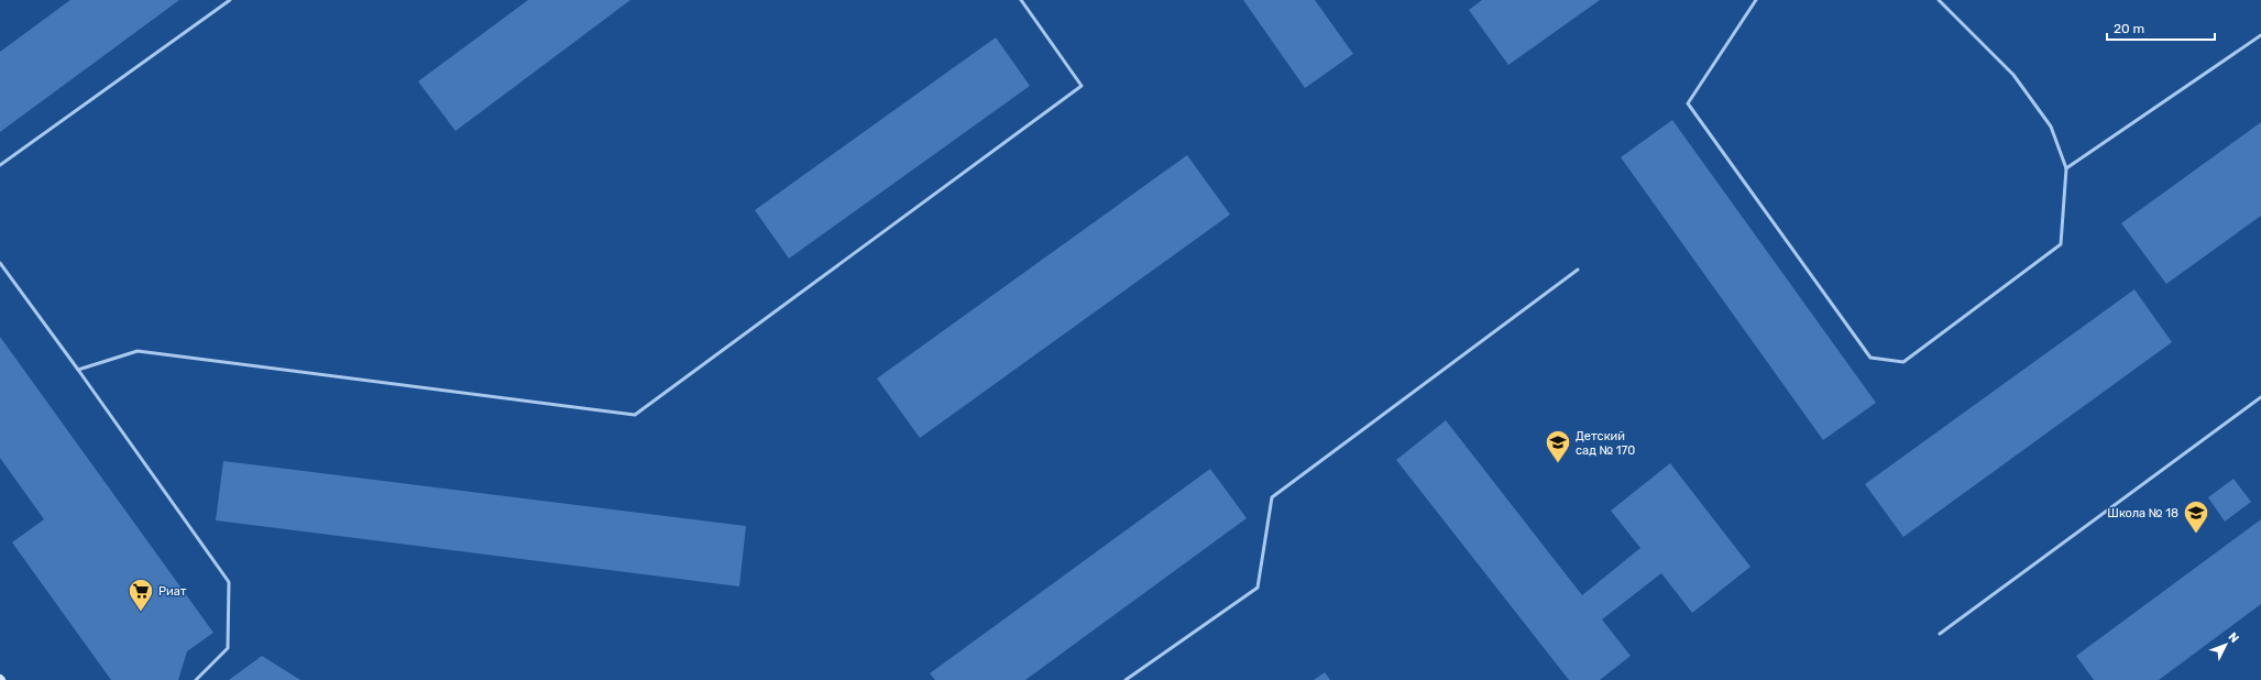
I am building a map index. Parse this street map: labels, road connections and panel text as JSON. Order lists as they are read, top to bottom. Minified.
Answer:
{"places":{"school or university":["Детский сад № 170","Школа № 18"],"supermarket":["Риат"]},"scale_bar":"20 m","north":"top right"}
